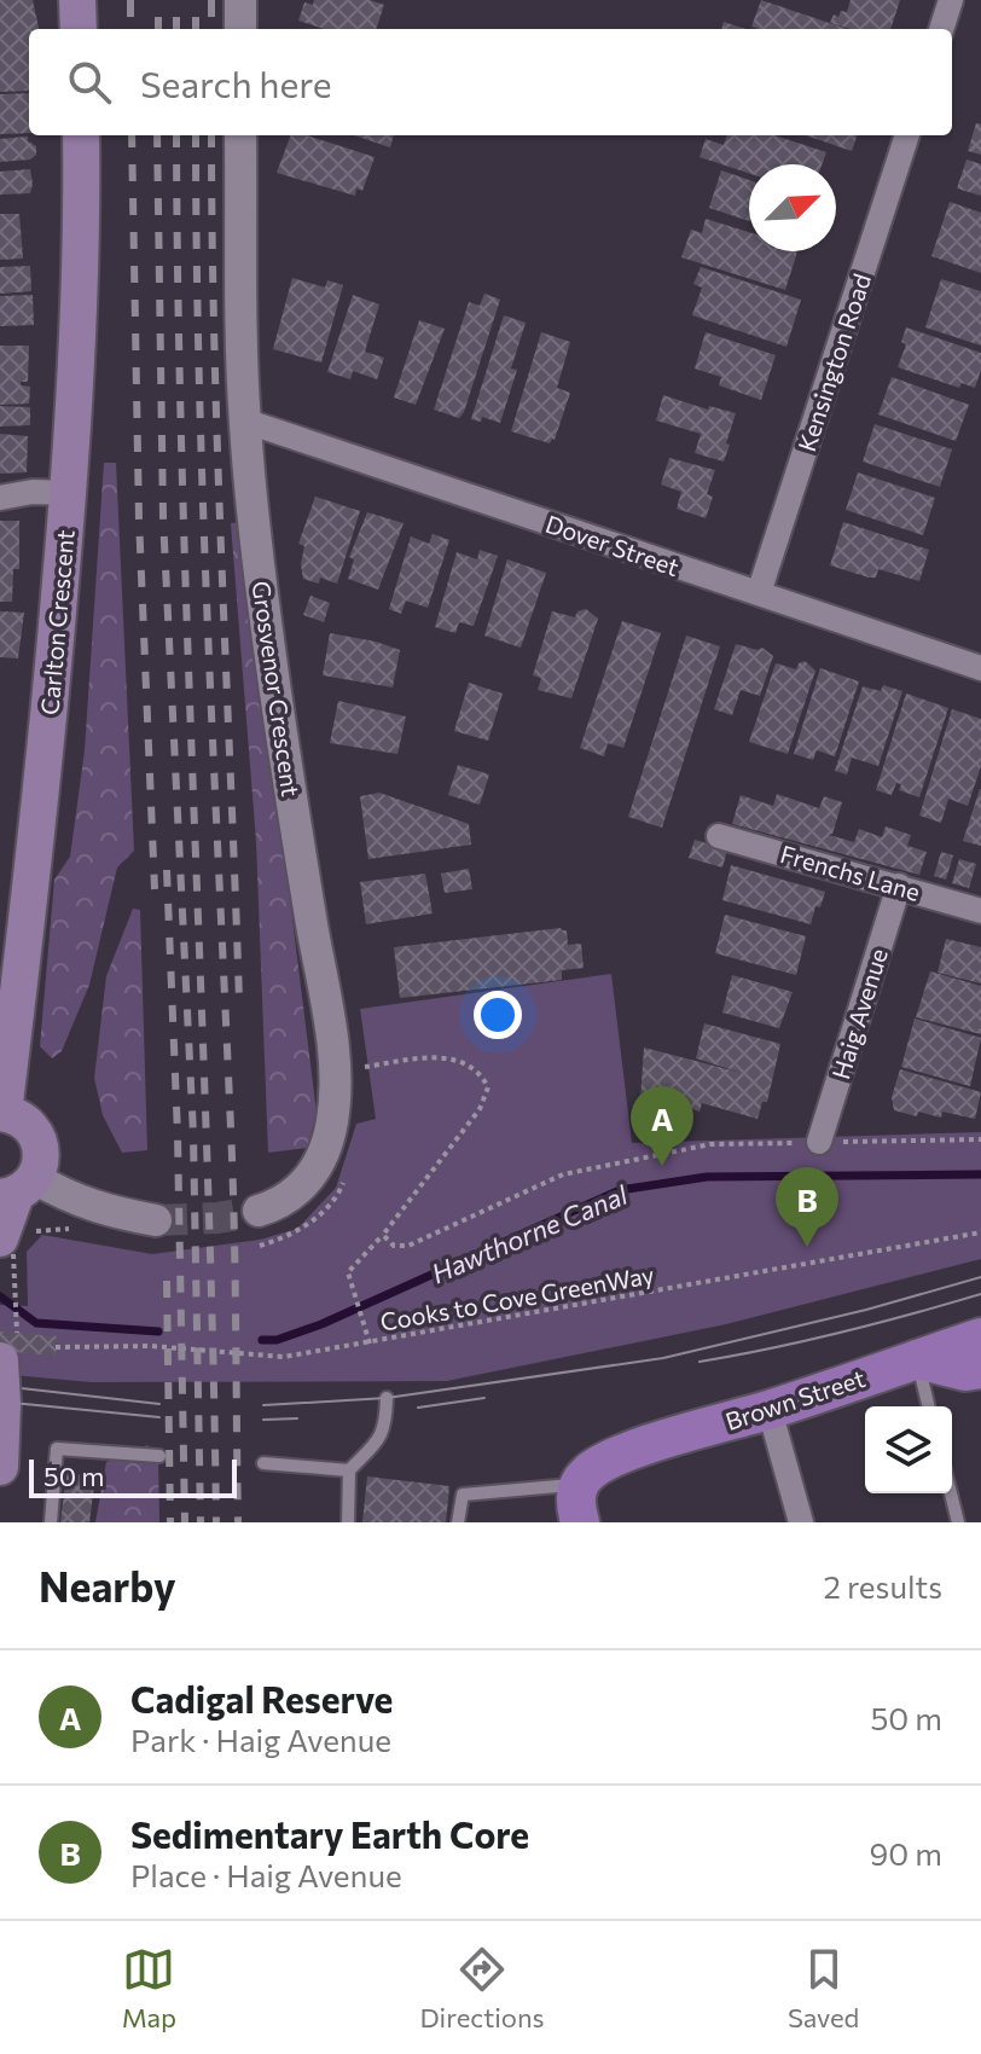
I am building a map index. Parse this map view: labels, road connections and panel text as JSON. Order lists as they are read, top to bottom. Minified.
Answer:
{"streets":{"main road":["Carlton Crescent","Brown Street"],"street":["Kensington Road","Dover Street","Grosvenor Crescent","Frenchs Lane","Haig Avenue"],"path":["Cooks to Cove GreenWay"]},"crossings":[["Kensington Road","Dover Street"],["Dover Street","Grosvenor Crescent"],["Frenchs Lane","Haig Avenue"]],"water":["Hawthorne Canal"],"scale_bar":"50 m","north":"top right","page":{"search":"Search here","pins":["A","B"],"scale":"50 m","heading":["Nearby","2 results"],"list":[{"mark":"A","name":"Cadigal Reserve","note":"Park · Haig Avenue","value":"50 m"},{"mark":"B","name":"Sedimentary Earth Core","note":"Place · Haig Avenue","value":"90 m"}],"nav":["Map","Directions","Saved"]}}
